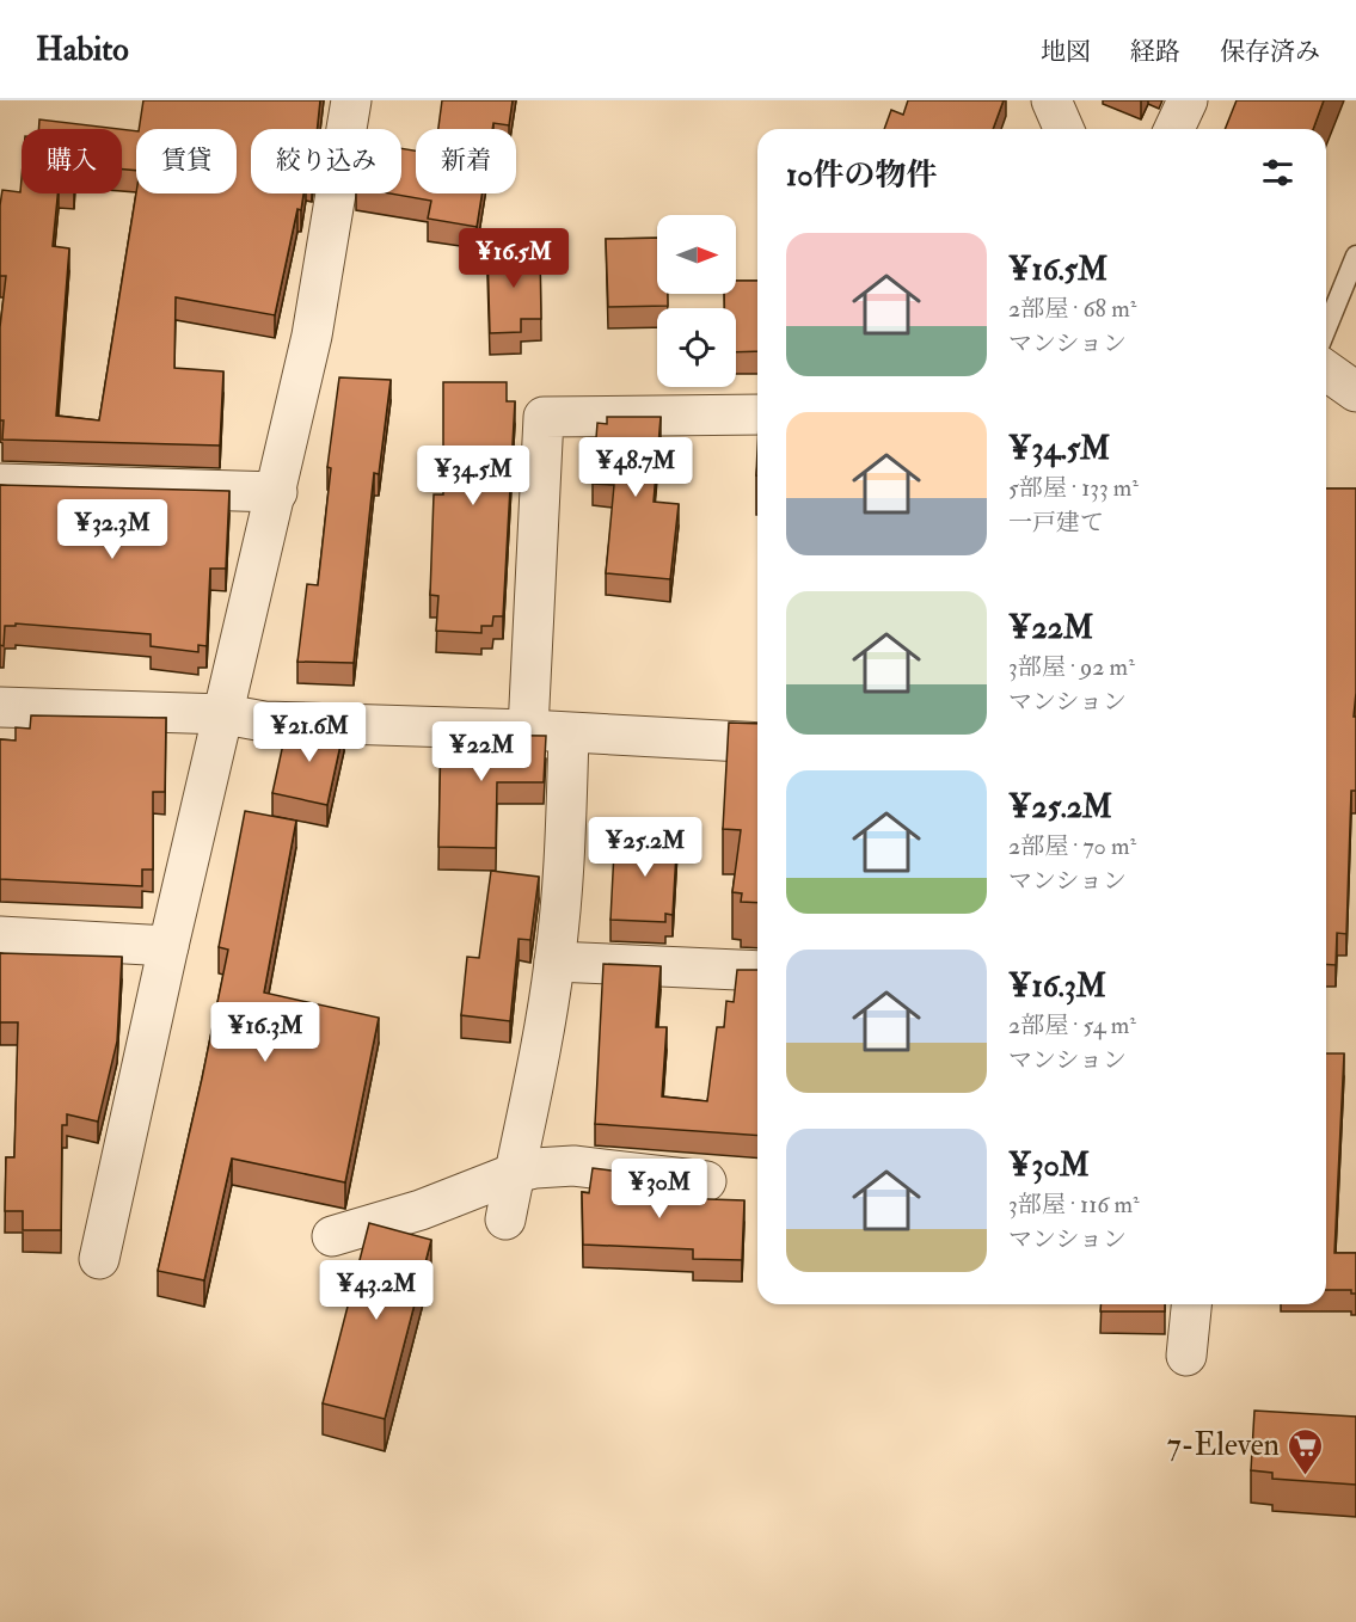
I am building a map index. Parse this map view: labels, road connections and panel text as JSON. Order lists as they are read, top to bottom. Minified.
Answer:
{"places":{"supermarket":["7-Eleven"]},"north":"right","page":{"header":"Habito","nav":["地図","経路","保存済み"],"chip":["購入","賃貸","絞り込み","新着"],"heading":"10件の物件","list":[{"name":"¥16.5M","note":"2部屋 · 68 m² · マンション"},{"name":"¥34.5M","note":"5部屋 · 133 m² · 一戸建て"},{"name":"¥22M","note":"3部屋 · 92 m² · マンション"},{"name":"¥25.2M","note":"2部屋 · 70 m² · マンション"},{"name":"¥16.3M","note":"2部屋 · 54 m² · マンション"},{"name":"¥30M","note":"3部屋 · 116 m² · マンション"}],"price":["¥16.5M","¥48.7M","¥34.5M","¥32.3M","¥21.6M","¥22M","¥25.2M","¥16.3M","¥30M","¥43.2M"]}}
